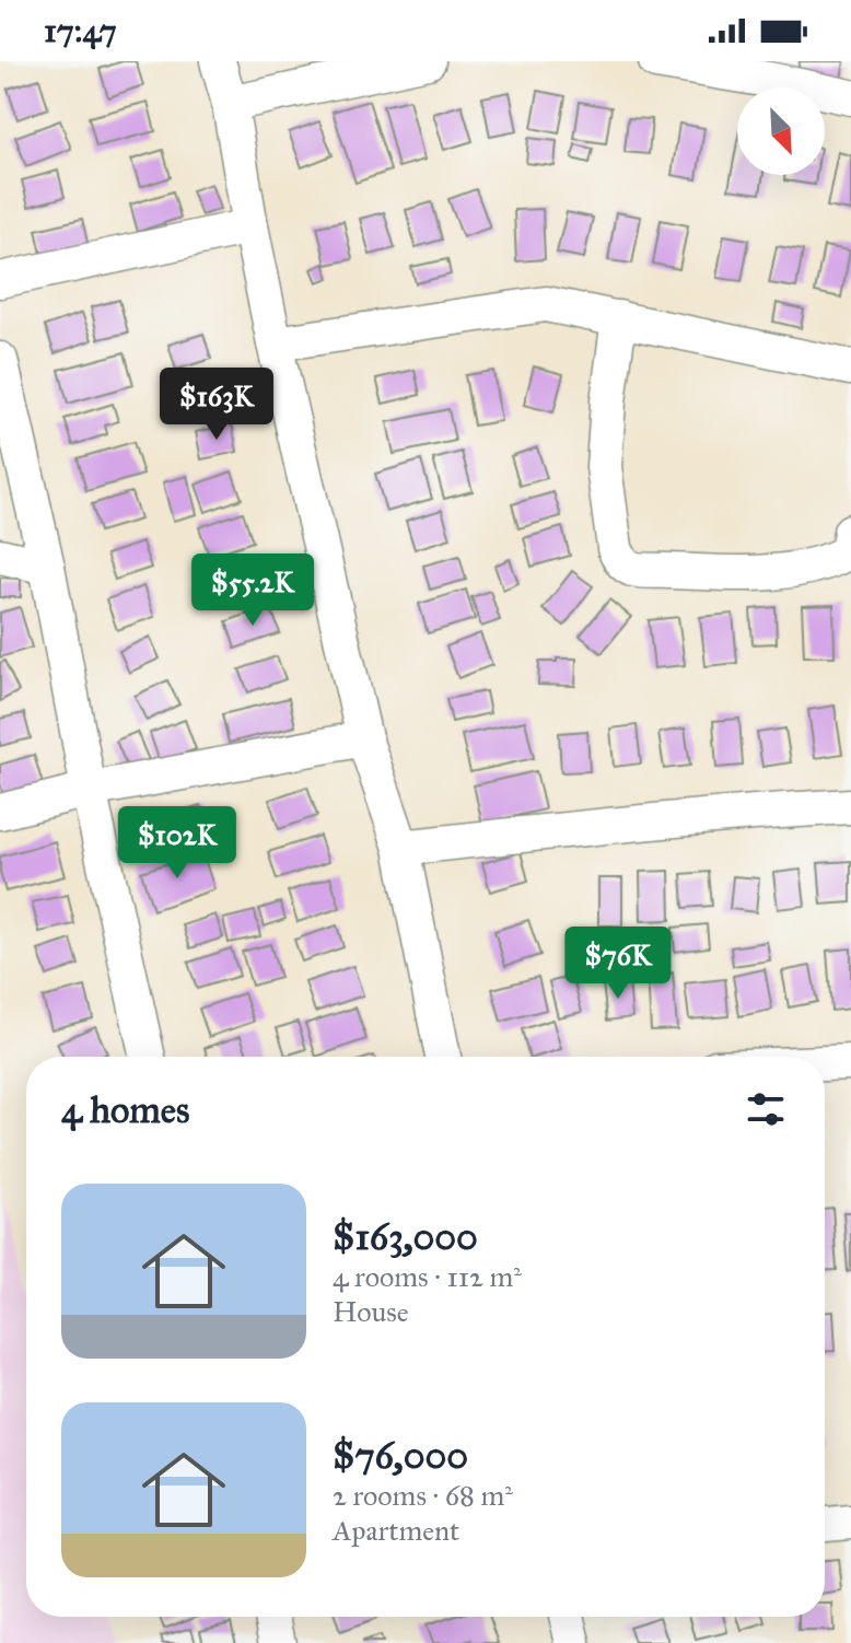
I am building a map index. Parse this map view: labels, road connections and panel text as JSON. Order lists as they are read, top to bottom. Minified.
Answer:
{"north":"bottom right","page":{"status":"17:47","price":["$163K","$55.2K","$102K","$76K"],"heading":"4 homes","list":[{"name":"$163,000","note":"4 rooms · 112 m² · House"},{"name":"$76,000","note":"2 rooms · 68 m² · Apartment"}]}}
